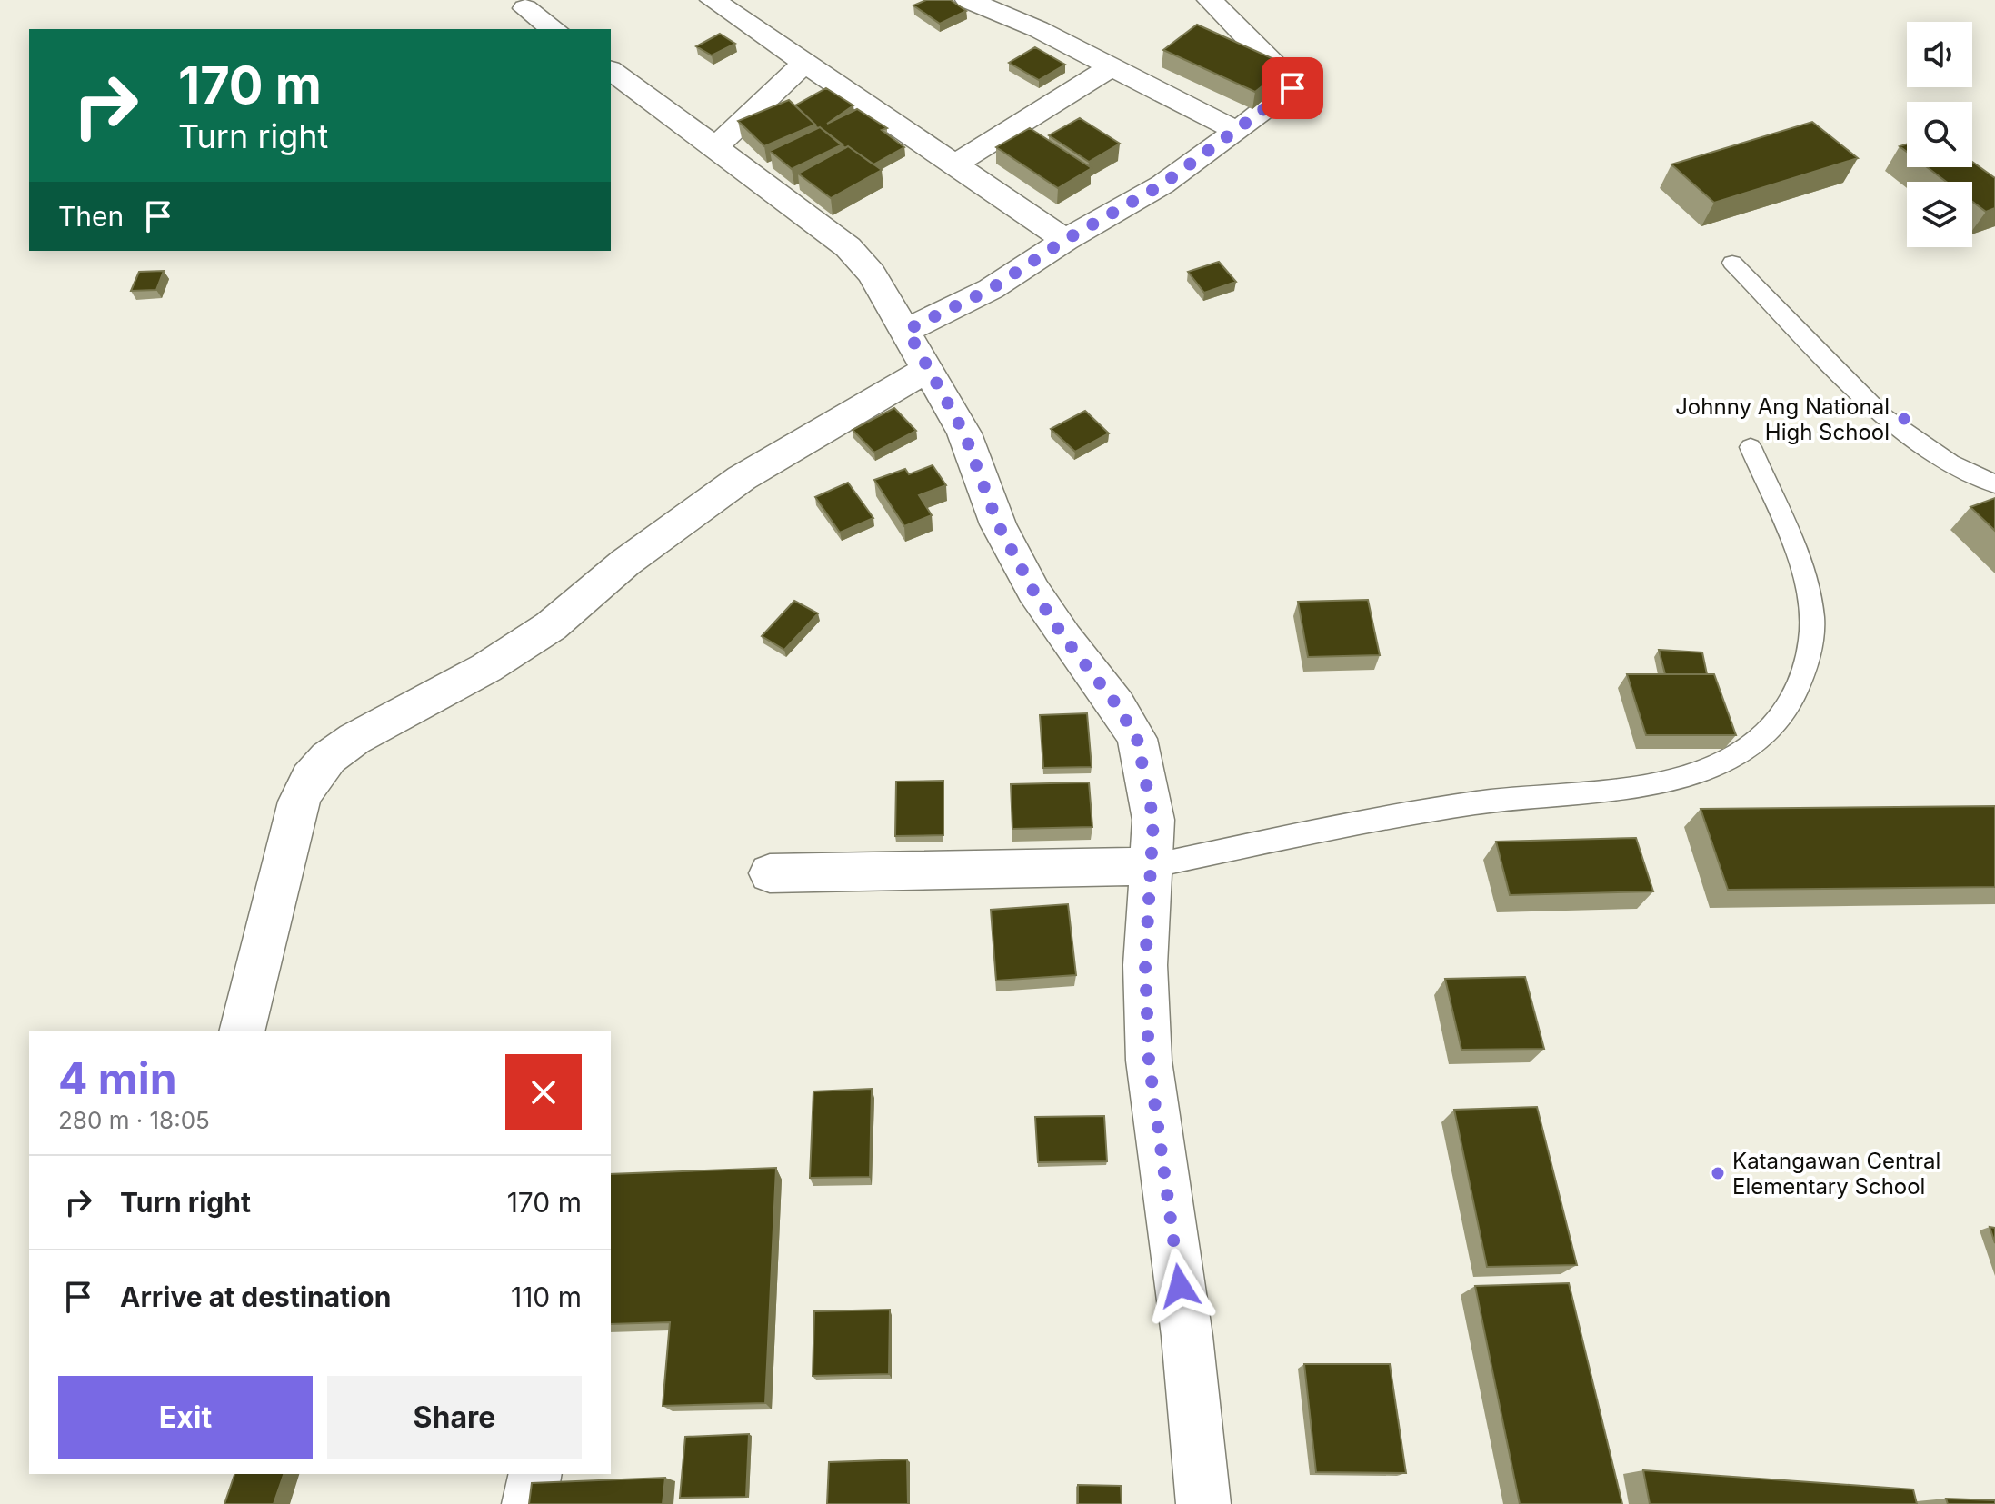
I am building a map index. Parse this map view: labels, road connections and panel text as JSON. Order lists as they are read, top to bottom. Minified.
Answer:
{"places":["Johnny Ang National High School","Katangawan Central Elementary School"],"page":{"turn":["170 m","Turn right"],"then":"Then","heading":["4 min","280 m · 18:05"],"list":[{"name":"Turn right","value":"170 m"},{"name":"Arrive at destination","value":"110 m"}],"buttons":["Exit","Share"]}}
